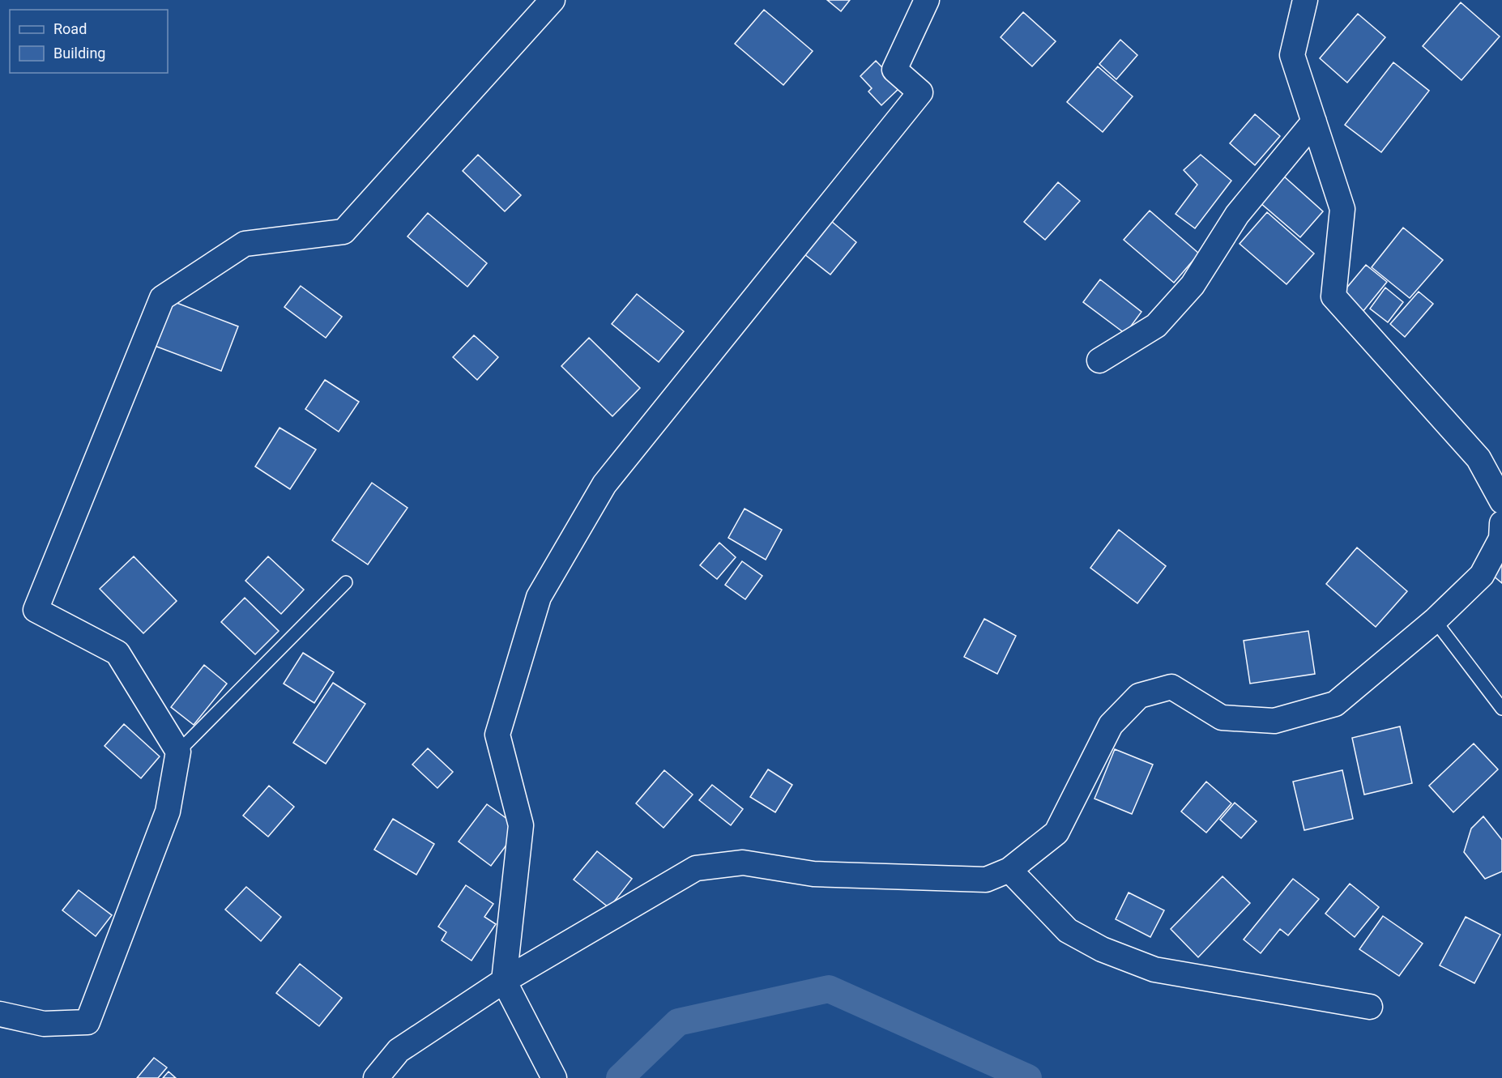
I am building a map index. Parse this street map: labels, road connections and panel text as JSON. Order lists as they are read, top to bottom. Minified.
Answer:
{"legend":["Road","Building"]}
